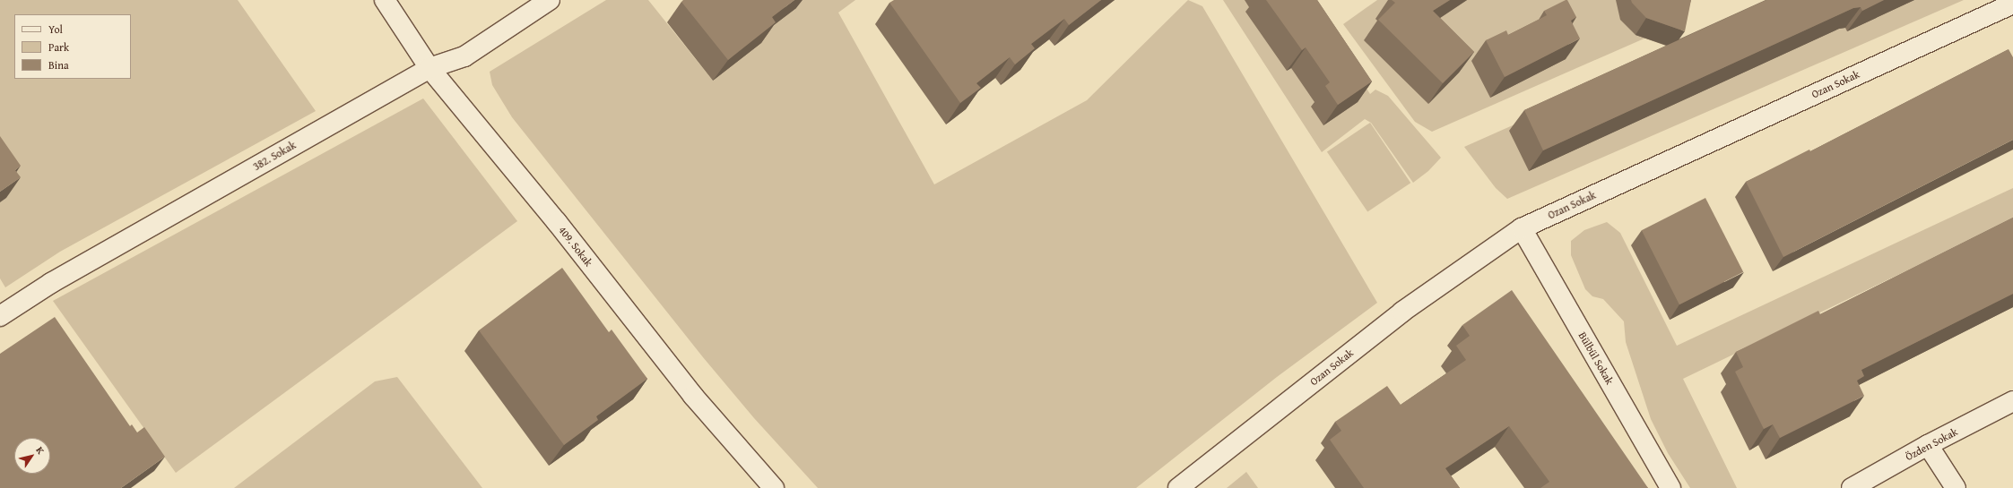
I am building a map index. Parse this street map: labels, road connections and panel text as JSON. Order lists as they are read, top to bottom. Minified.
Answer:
{"streets":{"street":["Ozan Sokak","382. Sokak","409. Sokak","Bülbül Sokak","Özden Sokak"]},"crossings":[["Ozan Sokak","Bülbül Sokak"],["382. Sokak","409. Sokak"]],"legend":["Yol","Park","Bina"],"north":"top right"}
